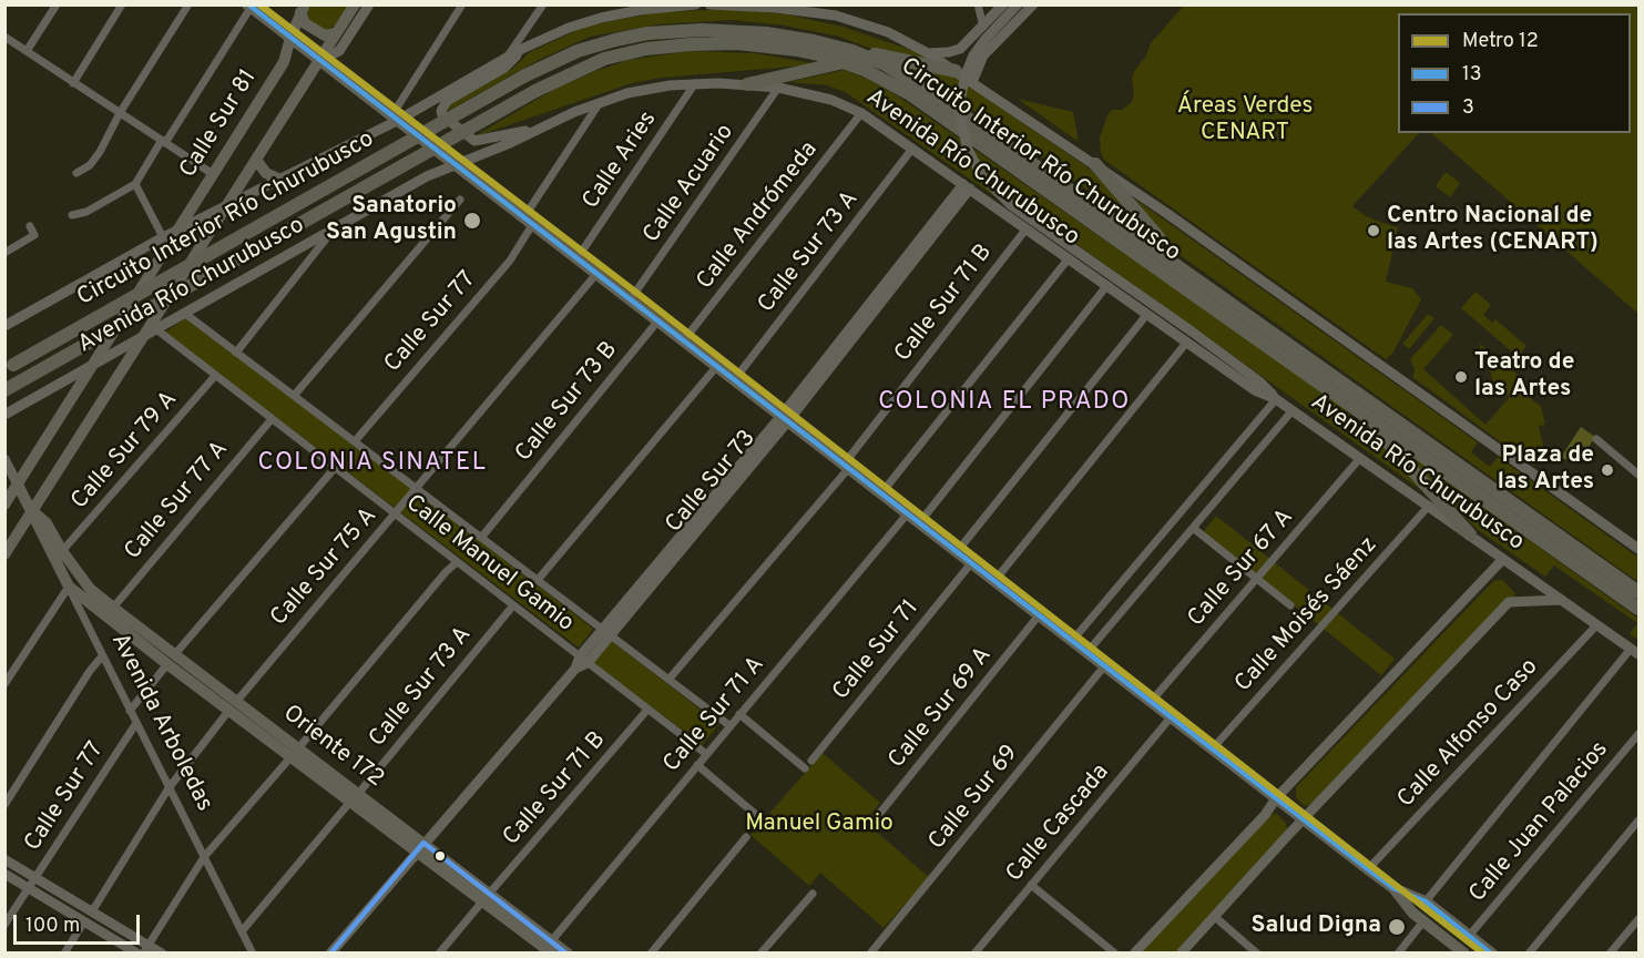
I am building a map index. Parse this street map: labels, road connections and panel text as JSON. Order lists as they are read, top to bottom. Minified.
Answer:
{"streets":{"highway":["Circuito Interior Río Churubusco"],"main road":["Calle Sur 81","Avenida Río Churubusco","Calle Sur 73","Avenida Arboledas","Oriente 172"],"street":["Calle Aries","Calle Acuario","Calle Andrómeda","Calle Sur 73 A","Calle Sur 71 B","Calle Sur 77","Calle Sur 73 B","Calle Sur 79 A","Calle Sur 77 A","Calle Manuel Gamio","Calle Sur 75 A","Calle Sur 67 A","Calle Moisés Sáenz","Calle Sur 71","Calle Sur 69 A","Calle Sur 71 A","Calle Alfonso Caso","Calle Sur 69","Calle Juan Palacios","Calle Cascada"]},"crossings":[["Calle Sur 81","Avenida Río Churubusco"],["Calle Sur 81","Avenida Arboledas"],["Calle Aries","Avenida Río Churubusco"],["Avenida Río Churubusco","Calle Acuario"],["Avenida Río Churubusco","Calle Andrómeda"],["Avenida Río Churubusco","Calle Sur 73 A"],["Avenida Río Churubusco","Calle Sur 71 B"],["Avenida Río Churubusco","Calle Sur 77"],["Avenida Río Churubusco","Calle Sur 73"],["Avenida Río Churubusco","Calle Manuel Gamio"],["Avenida Río Churubusco","Calle Sur 67 A"],["Avenida Río Churubusco","Calle Moisés Sáenz"],["Avenida Río Churubusco","Calle Alfonso Caso"],["Calle Sur 73 A","Calle Manuel Gamio"],["Calle Sur 73 A","Avenida Arboledas"],["Calle Sur 73 A","Oriente 172"],["Calle Sur 71 B","Calle Manuel Gamio"],["Calle Sur 71 B","Oriente 172"],["Calle Sur 77","Calle Manuel Gamio"],["Calle Sur 77","Avenida Arboledas"],["Calle Sur 73 B","Calle Manuel Gamio"],["Calle Sur 79 A","Calle Manuel Gamio"],["Calle Sur 79 A","Avenida Arboledas"],["Calle Sur 73","Calle Manuel Gamio"],["Calle Sur 73","Oriente 172"],["Calle Sur 77 A","Calle Manuel Gamio"],["Calle Sur 77 A","Oriente 172"],["Calle Manuel Gamio","Calle Sur 75 A"],["Calle Manuel Gamio","Calle Sur 71 A"],["Calle Sur 75 A","Avenida Arboledas"],["Calle Sur 75 A","Oriente 172"],["Calle Sur 71 A","Oriente 172"],["Avenida Arboledas","Oriente 172"]],"districts":["COLONIA EL PRADO","COLONIA SINATEL"],"parks":["Áreas Verdes CENART","Manuel Gamio"],"places":["Sanatorio San Agustin","Centro Nacional de las Artes (CENART)","Teatro de las Artes","Plaza de las Artes","Salud Digna"],"lines":["metro line 12","transit line 13","transit line 3"],"legend":["Metro 12","13","3"],"scale_bar":"100 m"}
